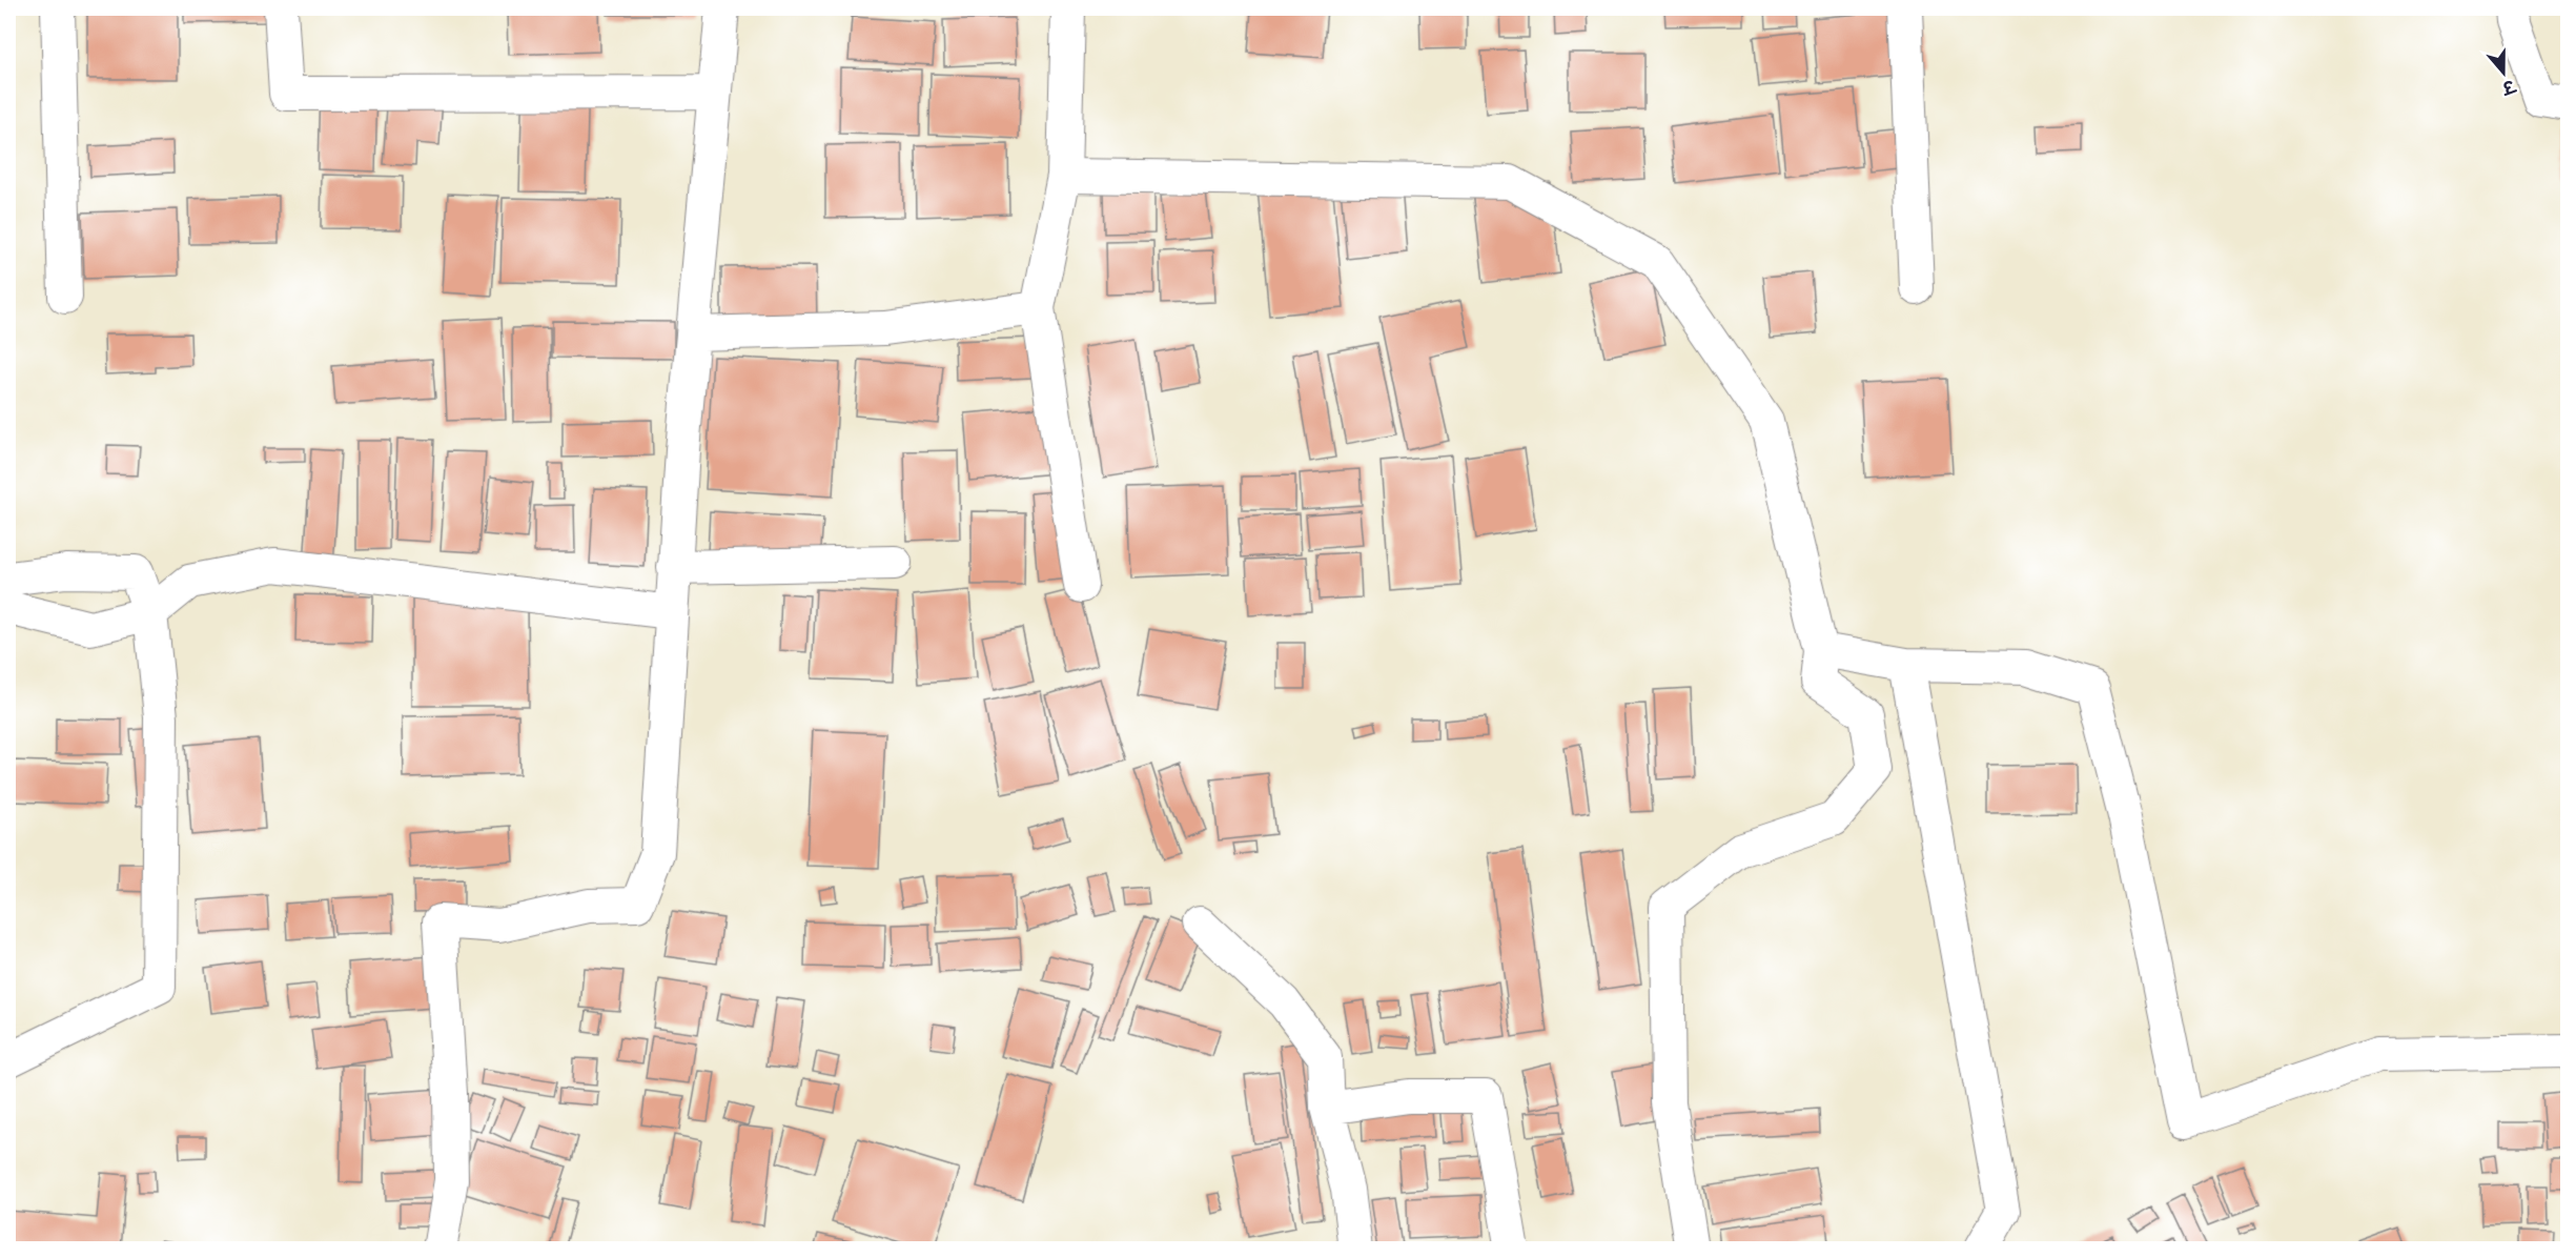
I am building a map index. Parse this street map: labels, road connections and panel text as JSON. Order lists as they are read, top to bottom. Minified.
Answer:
{"north":"bottom"}
